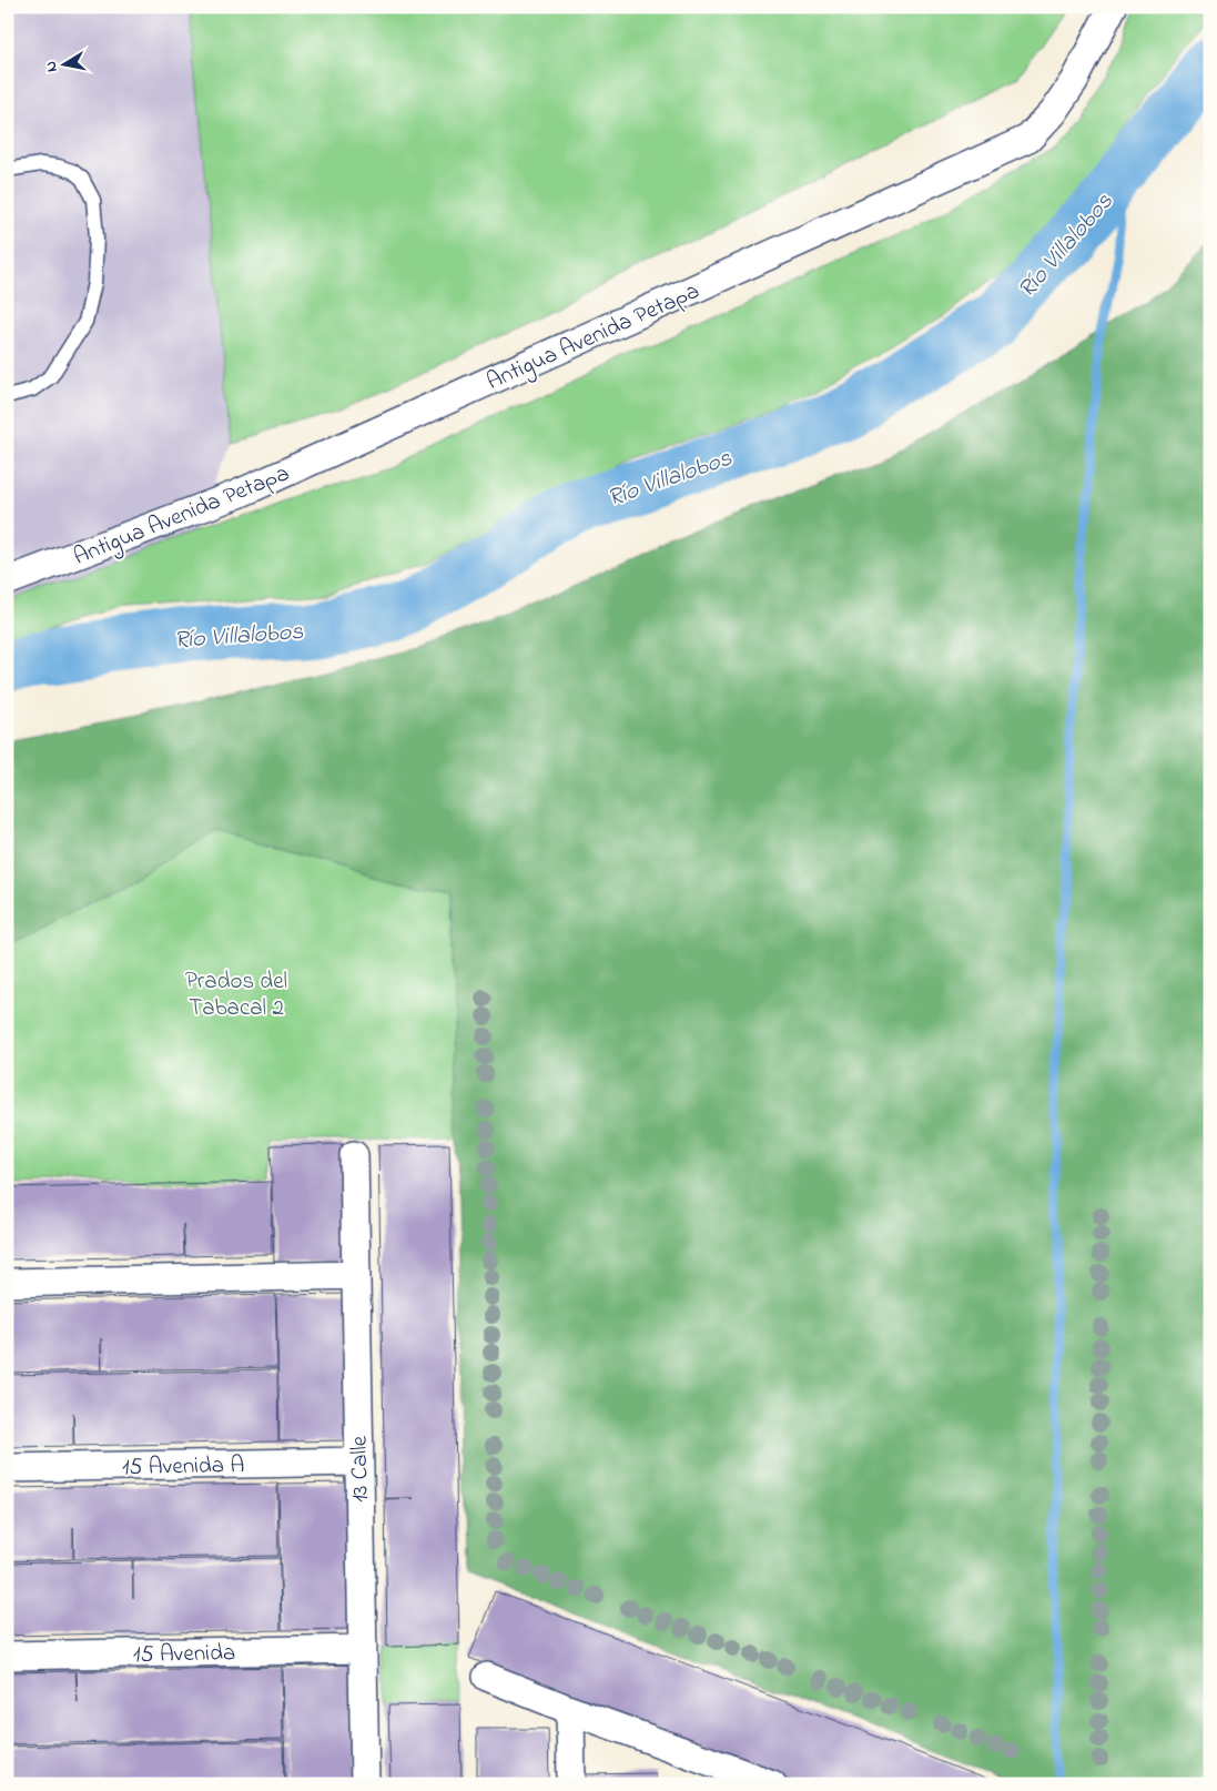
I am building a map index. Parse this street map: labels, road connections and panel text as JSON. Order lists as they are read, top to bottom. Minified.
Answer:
{"streets":{"street":["Antigua Avenida Petapa","15 Avenida A","13 Calle","15 Avenida"]},"crossings":[["15 Avenida A","13 Calle"],["13 Calle","15 Avenida"]],"water":["Río Villalobos"],"parks":["Prados del Tabacal 2"],"north":"left"}
